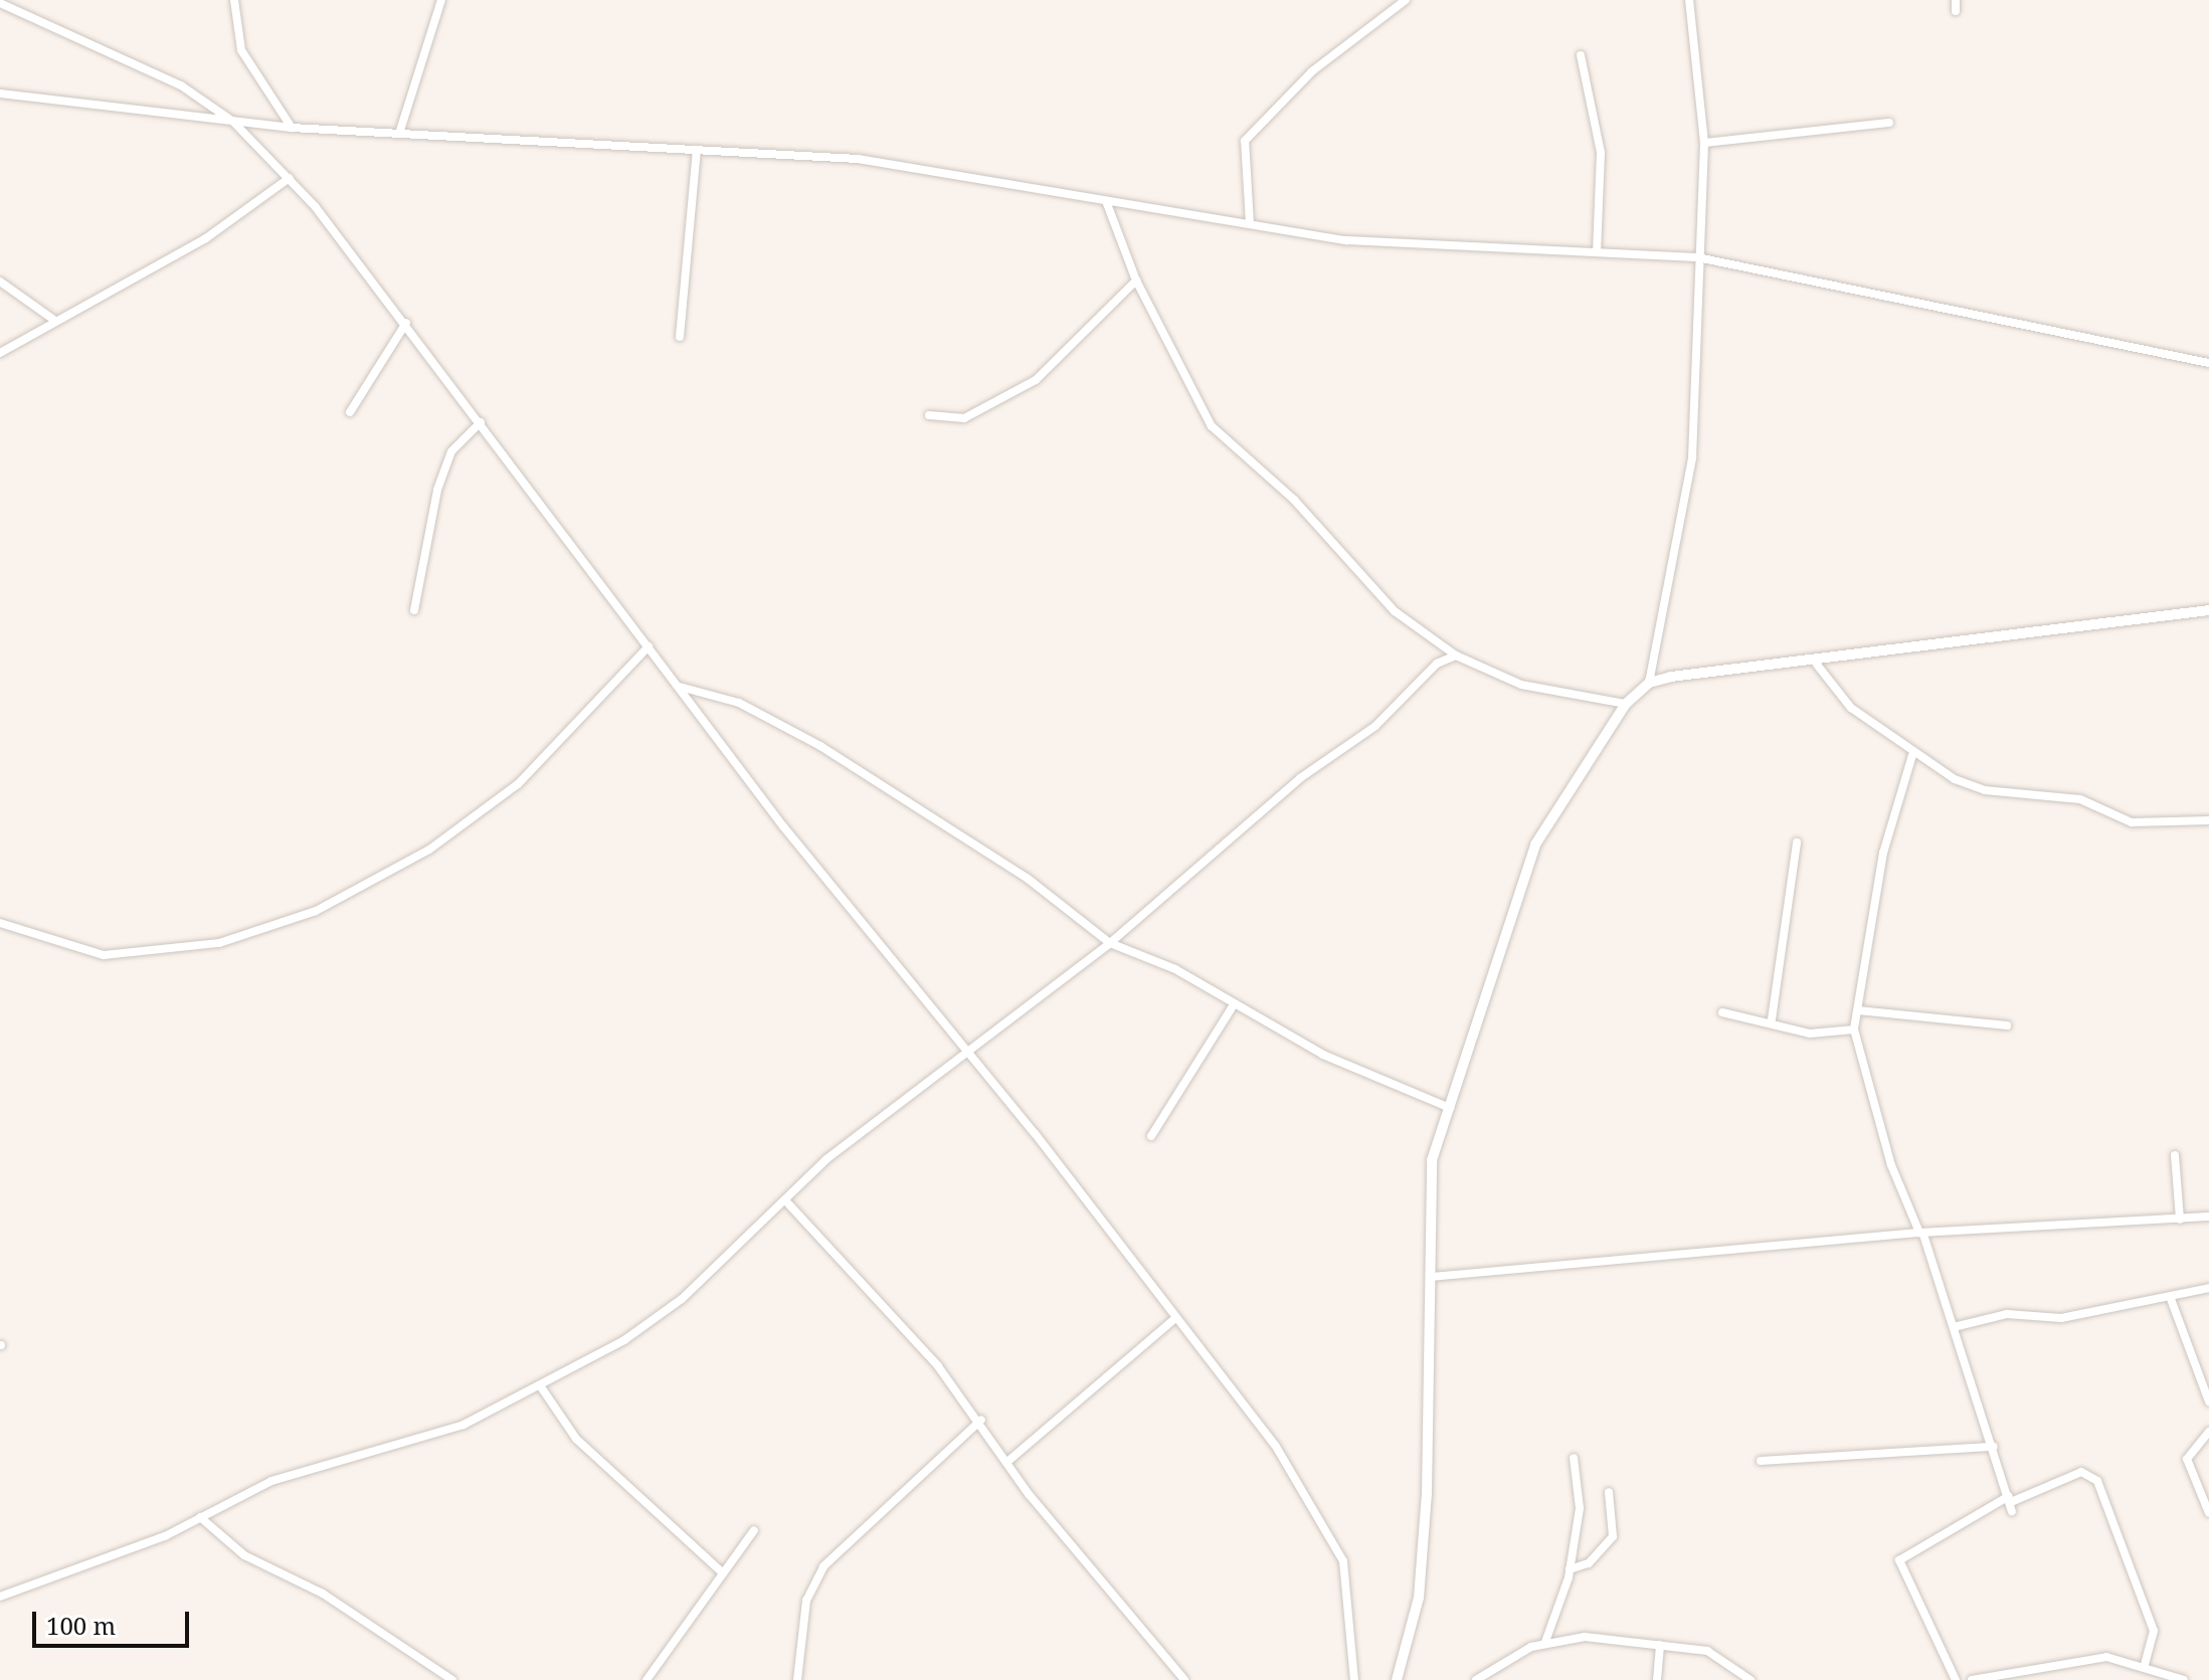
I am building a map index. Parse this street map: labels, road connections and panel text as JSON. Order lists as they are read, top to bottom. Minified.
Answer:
{"scale_bar":"100 m"}
